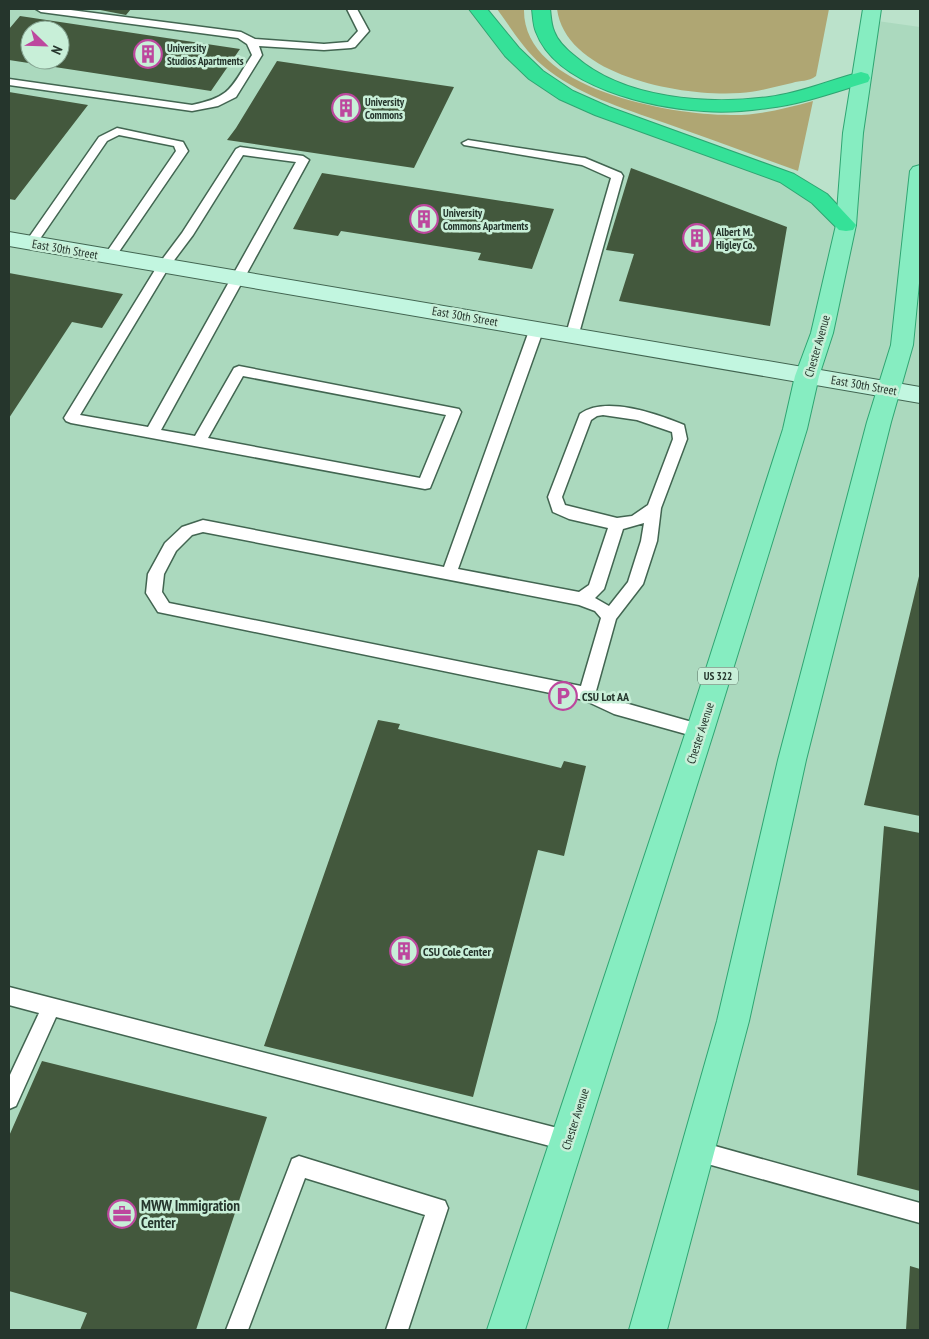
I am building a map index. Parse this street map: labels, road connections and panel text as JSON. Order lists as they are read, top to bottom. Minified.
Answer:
{"streets":{"main road":["East 30th Street","Chester Avenue","US 322"]},"crossings":[["East 30th Street","Chester Avenue"]],"places":{"building":["University Studios Apartments","University Commons","University Commons Apartments","Albert M. Higley Co.","CSU Cole Center"],"parking":["CSU Lot AA"],"office":["MWW Immigration Center"]},"north":"bottom right"}
